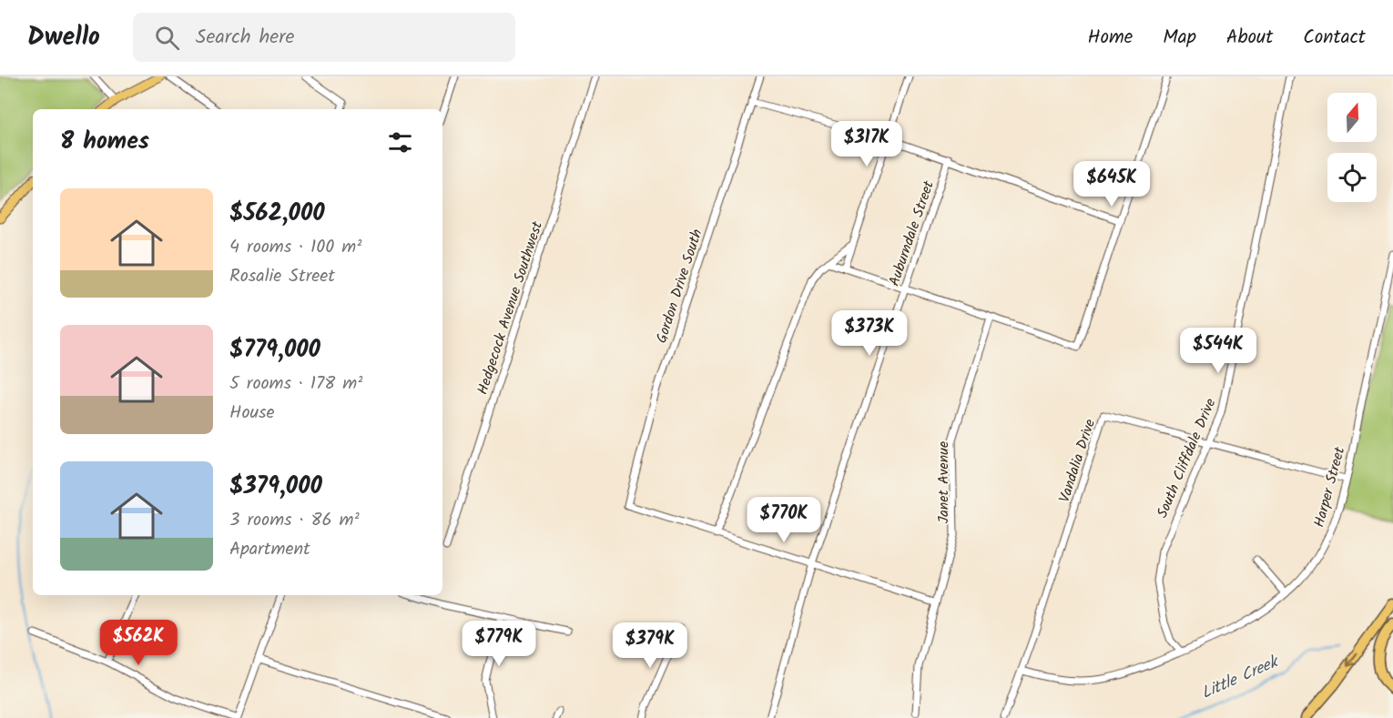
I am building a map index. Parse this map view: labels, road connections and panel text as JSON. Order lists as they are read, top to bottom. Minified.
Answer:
{"streets":{"street":["Auburndale Street","Gordon Drive South","Hedgecock Avenue Southwest","South Cliffdale Drive","Vandalia Drive","Janet Avenue","Harper Street"]},"crossings":[["South Cliffdale Drive","Vandalia Drive"],["South Cliffdale Drive","Harper Street"],["Vandalia Drive","Harper Street"]],"water":["Little Creek"],"north":"top","page":{"header":"Dwello","search":"Search here","nav":["Home","Map","About","Contact"],"heading":"8 homes","price":["$317K","$645K","$373K","$544K","$770K","$562K","$779K","$379K"],"list":[{"name":"$562,000","note":"4 rooms · 100 m² · Rosalie Street"},{"name":"$779,000","note":"5 rooms · 178 m² · House"},{"name":"$379,000","note":"3 rooms · 86 m² · Apartment"}]}}
